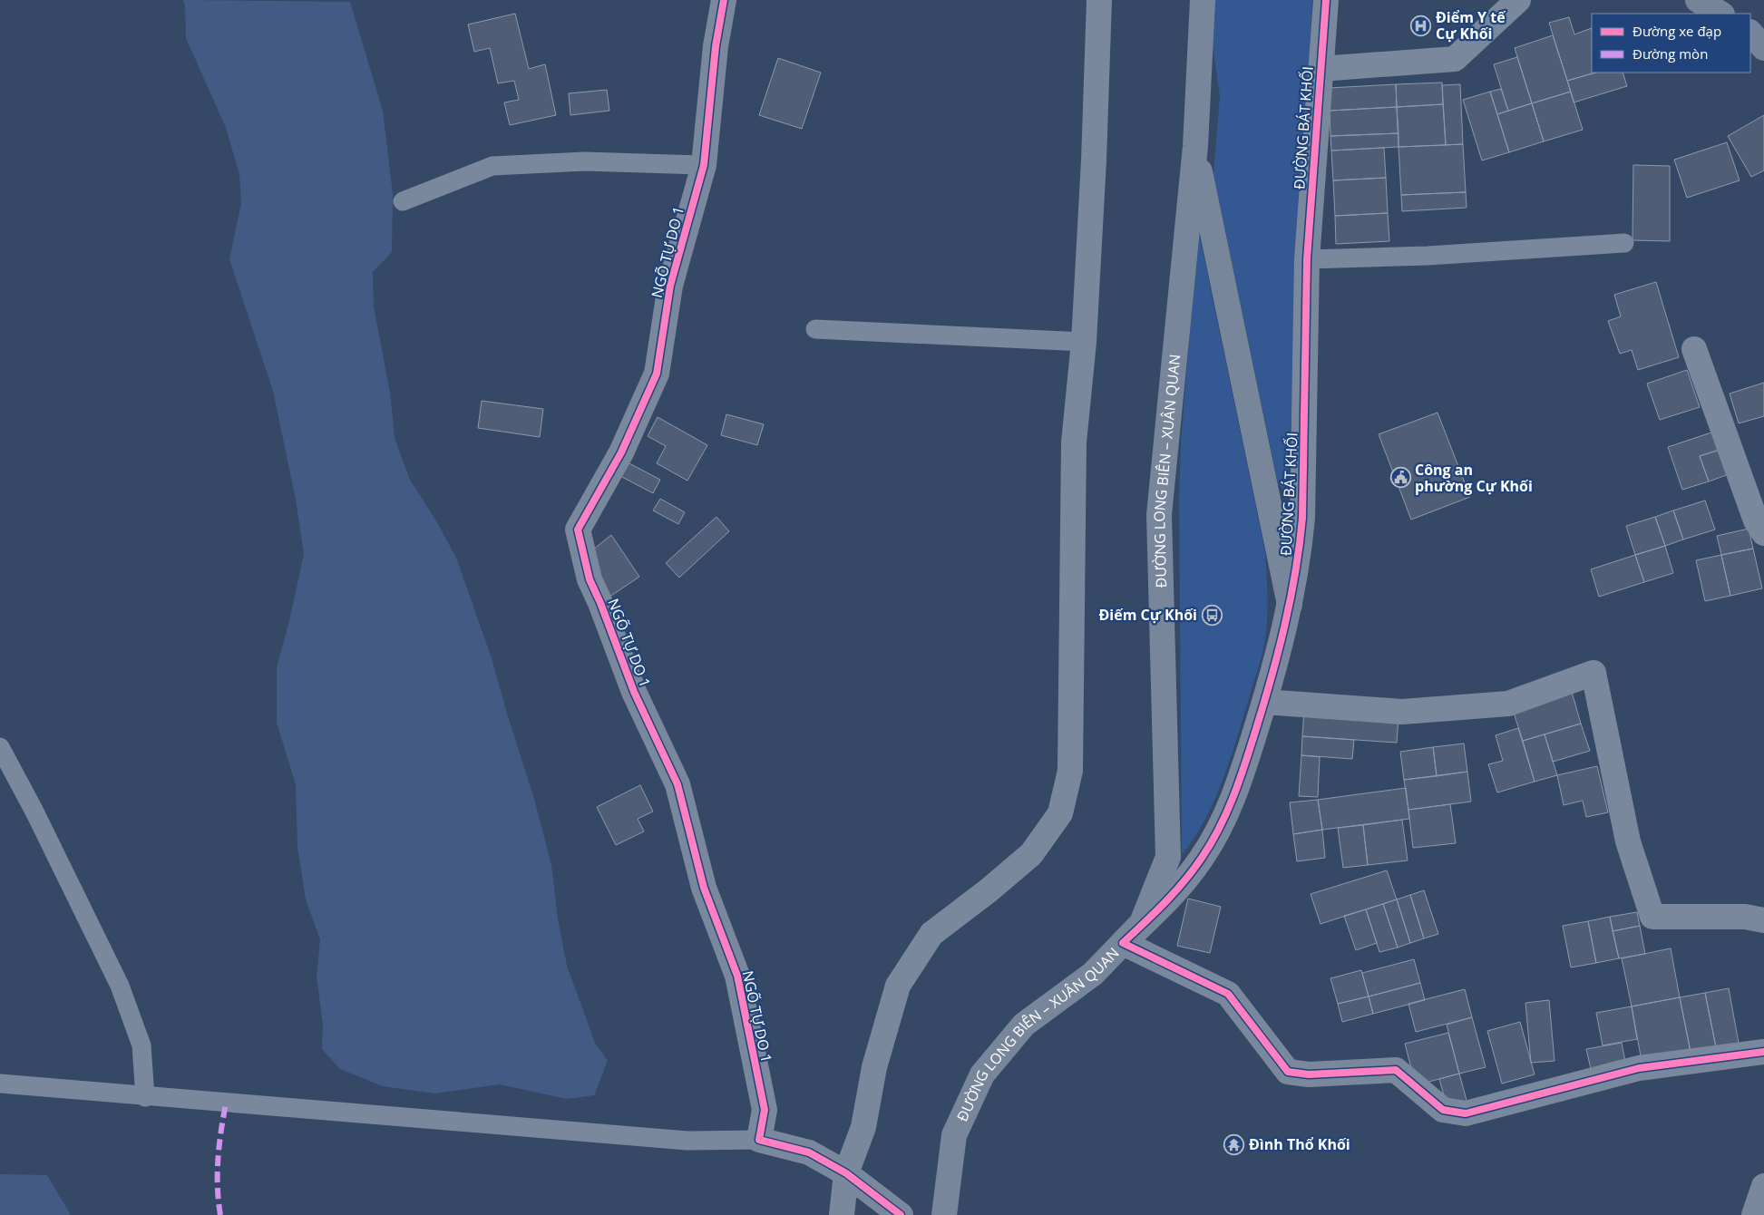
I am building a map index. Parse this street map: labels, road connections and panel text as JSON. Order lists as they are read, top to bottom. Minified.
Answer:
{"streets":{"main road":["ĐƯỜNG LONG BIÊN – XUÂN QUAN"],"street":["ĐƯỜNG BÁT KHỐI","NGÕ TỰ DO 1"]},"crossings":[["ĐƯỜNG BÁT KHỐI","ĐƯỜNG LONG BIÊN – XUÂN QUAN"]],"places":{"hospital":["Điểm Y tế Cự Khối"],"public building":["Công an phường Cự Khối"],"bus stop":["Điếm Cự Khối"],"temple":["Đình Thổ Khối"]},"legend":["Đường xe đạp","Đường mòn"]}
